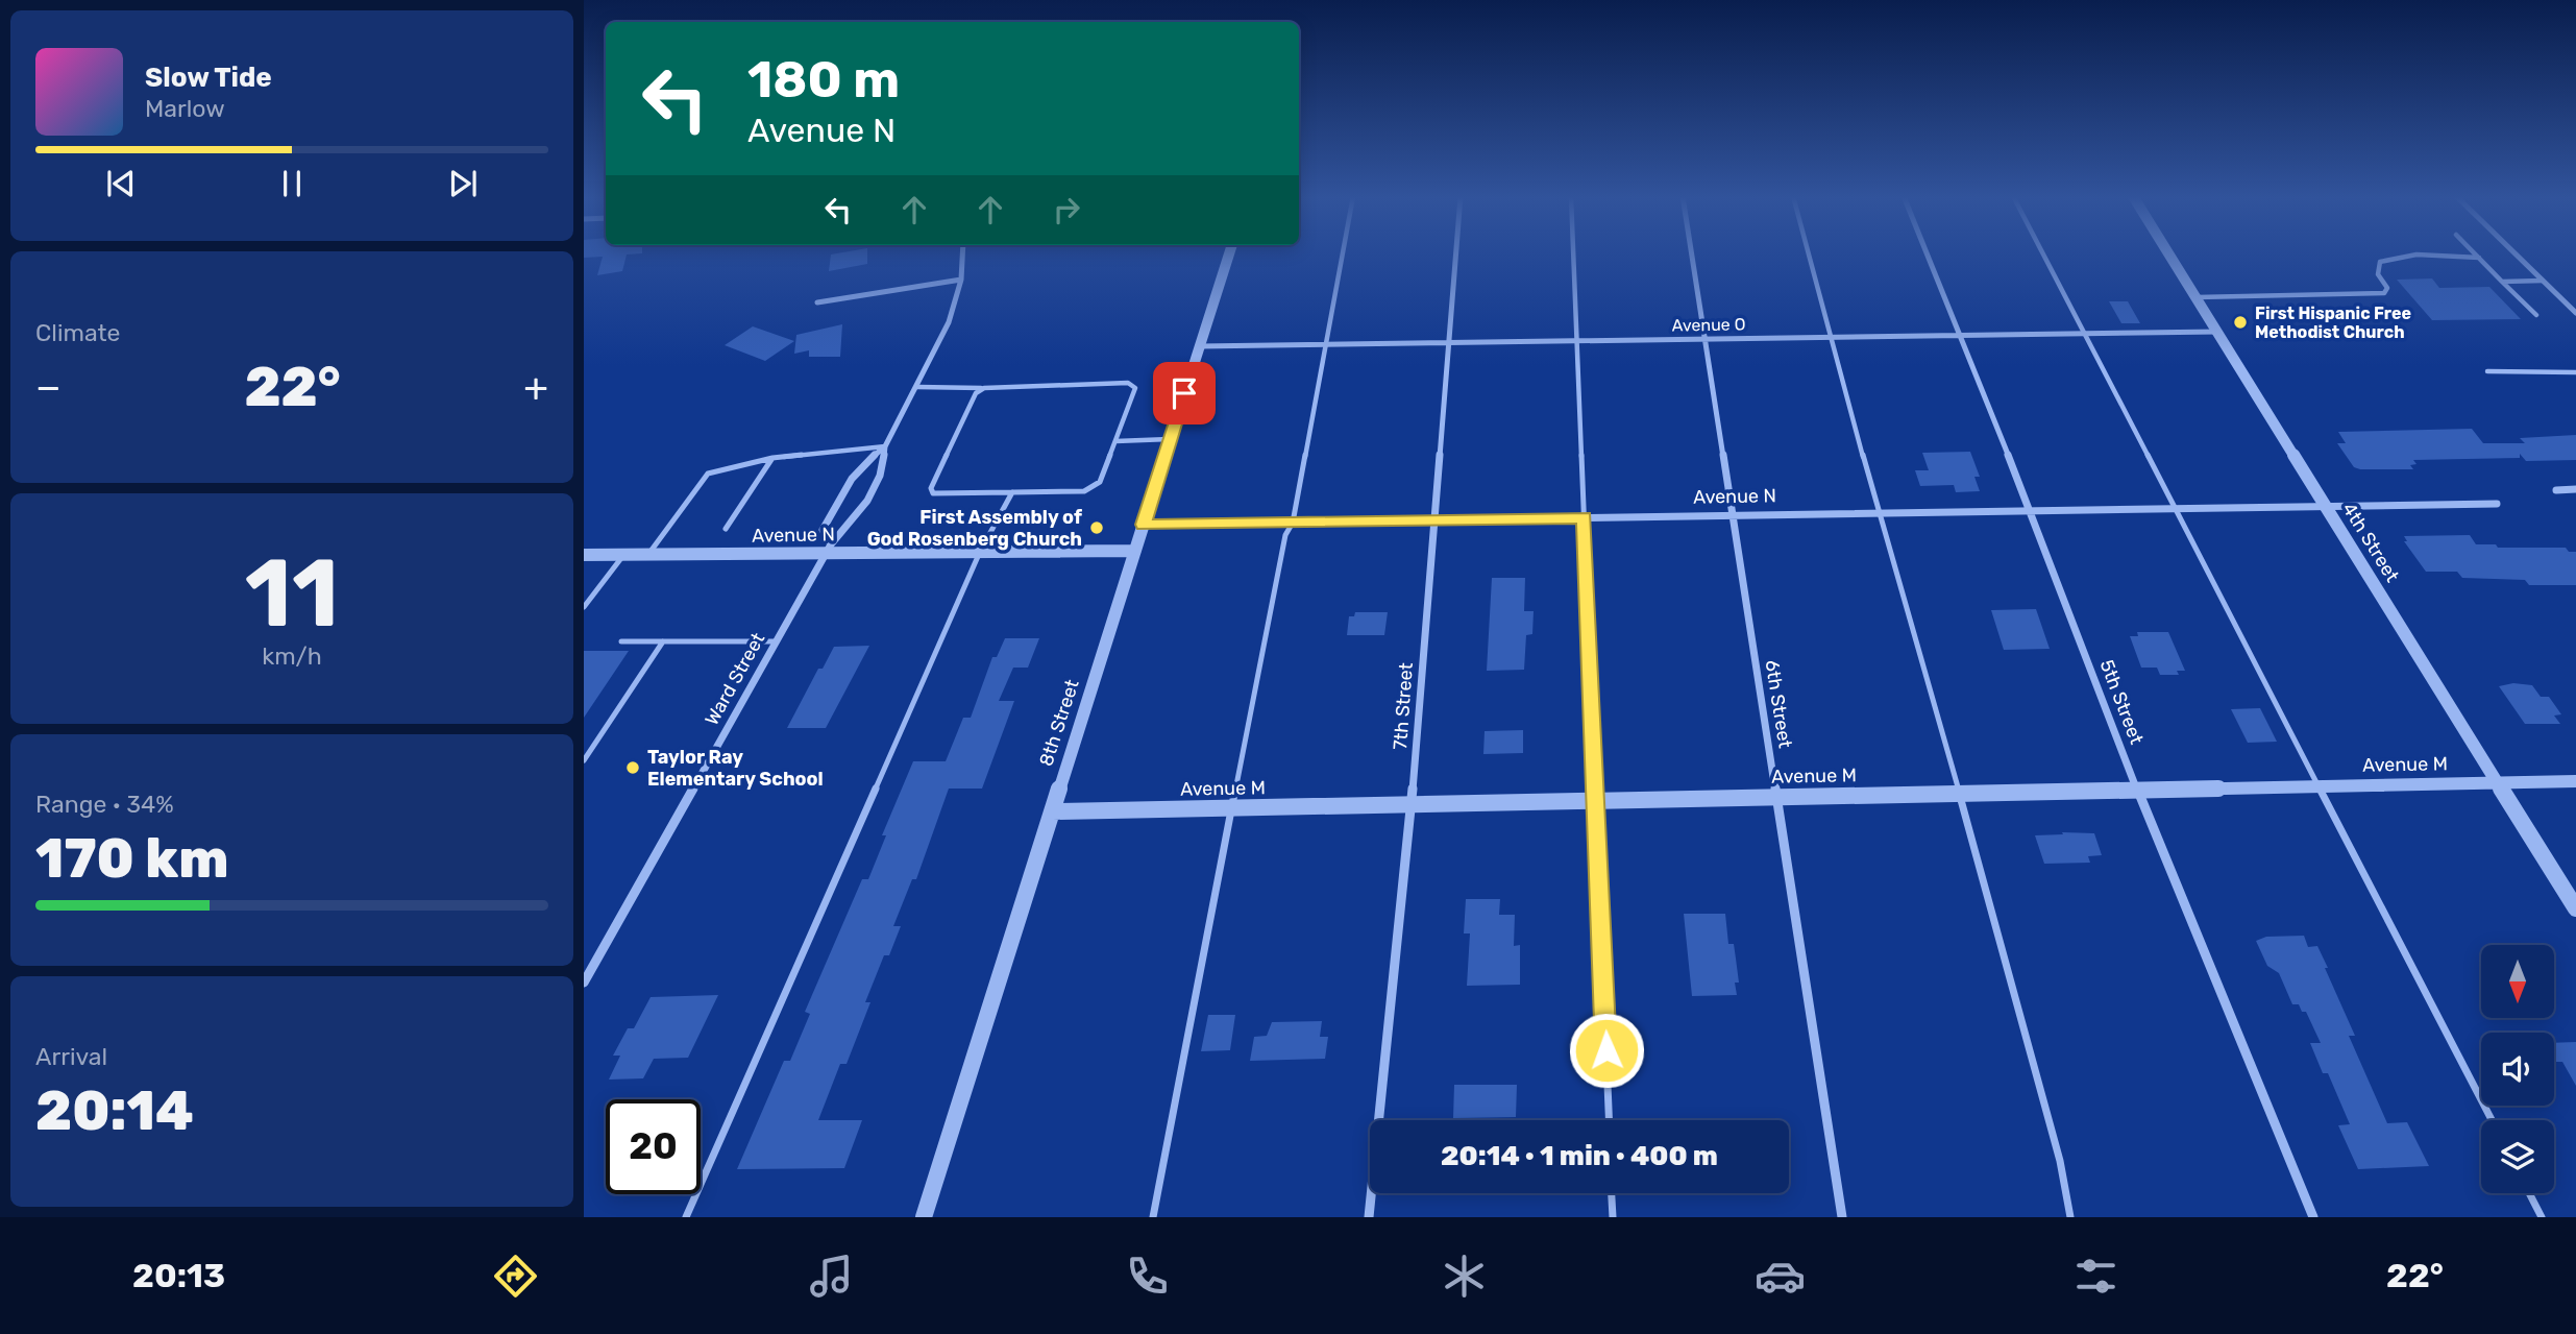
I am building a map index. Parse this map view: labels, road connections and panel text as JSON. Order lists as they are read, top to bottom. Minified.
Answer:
{"streets":{"street":["Avenue O","Avenue N","4th Street","Ward Street","5th Street","6th Street","7th Street","8th Street","Avenue M"]},"crossings":[["Avenue O","4th Street"],["Avenue O","5th Street"],["Avenue O","6th Street"],["Avenue O","7th Street"],["Avenue O","8th Street"],["Avenue N","4th Street"],["Avenue N","Ward Street"],["Avenue N","5th Street"],["Avenue N","6th Street"],["Avenue N","7th Street"],["Avenue N","8th Street"],["4th Street","Avenue M"],["5th Street","Avenue M"],["6th Street","Avenue M"],["7th Street","Avenue M"],["8th Street","Avenue M"]],"places":["First Hispanic Free Methodist Church","First Assembly of God Rosenberg Church","Taylor Ray Elementary School"],"north":"bottom","page":{"turn":["180 m","Avenue N"],"song":["Slow Tide","Marlow"],"tile":["Climate",["11","km/h"],["Range · 34%","170 km"],["Arrival","20:14"]],"heat":["−","22°","+"],"limit":"20","trip":"20:14 · 1 min · 400 m","tabs":["20:13","22°"]}}
